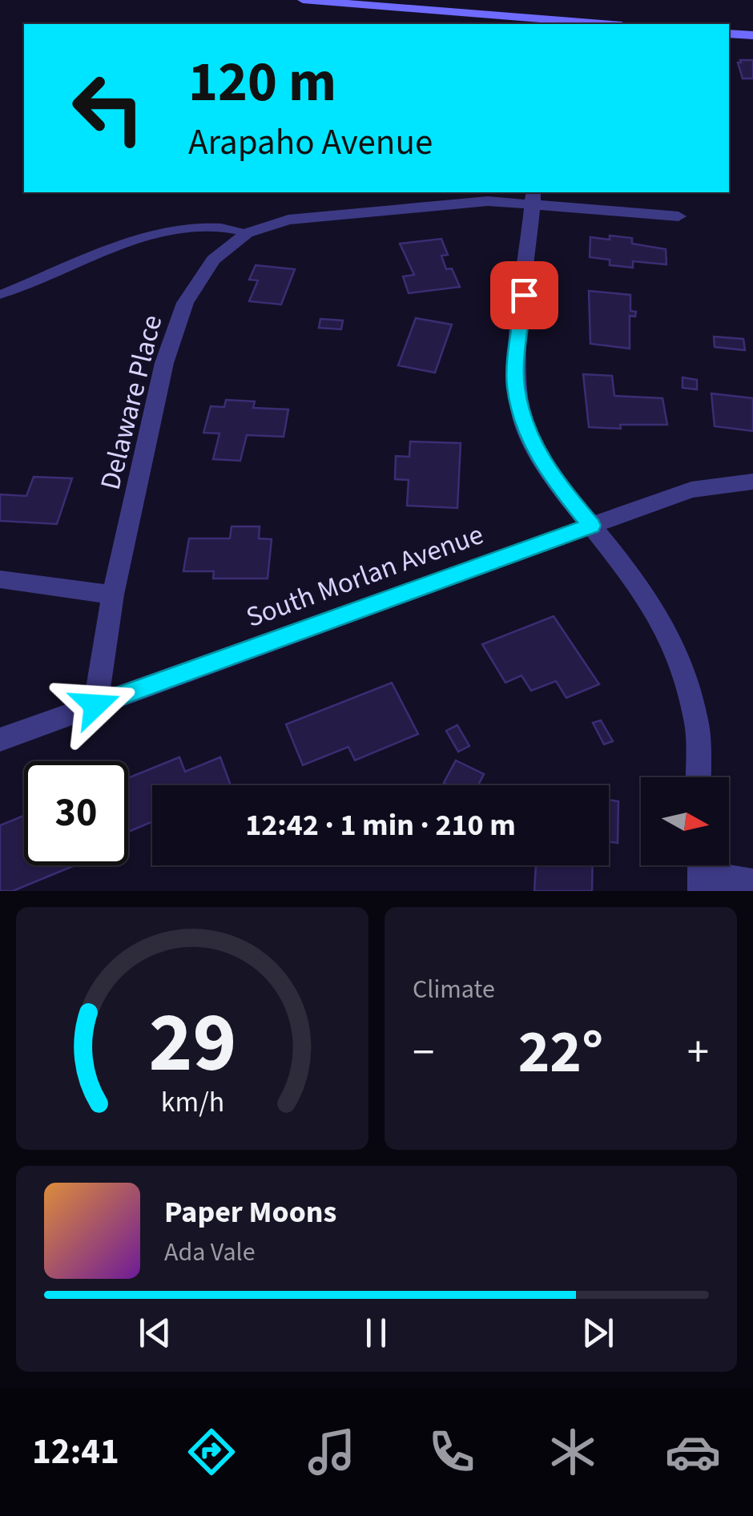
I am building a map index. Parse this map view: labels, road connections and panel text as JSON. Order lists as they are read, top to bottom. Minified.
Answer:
{"streets":{"street":["Delaware Place","South Morlan Avenue"]},"crossings":[["Delaware Place","South Morlan Avenue"]],"north":"right","page":{"turn":["120 m","Arapaho Avenue"],"limit":"30","trip":"12:42 · 1 min · 210 m","tile":"Climate","heat":["−","22°","+"],"song":["Paper Moons","Ada Vale"],"tabs":"12:41","gauge":["29","km/h"]}}
